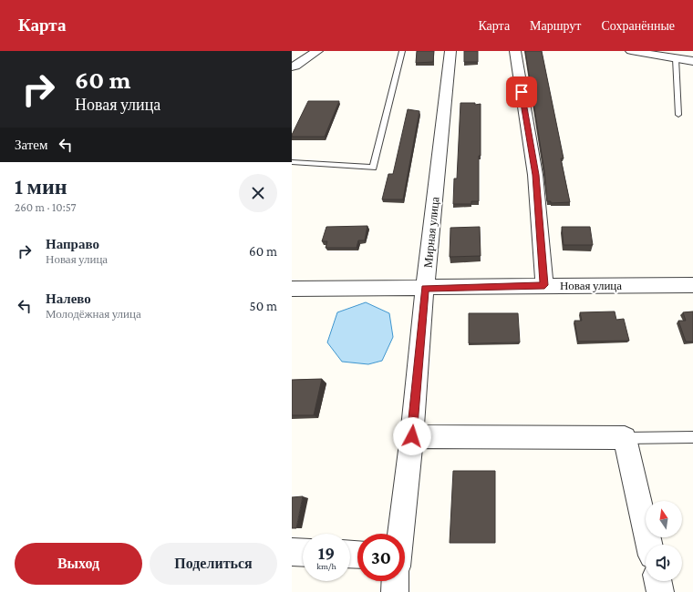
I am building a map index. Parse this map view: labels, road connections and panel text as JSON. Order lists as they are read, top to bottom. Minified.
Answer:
{"streets":{"street":["Мирная улица","Новая улица"]},"crossings":[["Мирная улица","Новая улица"]],"north":"top","page":{"header":"Карта","nav":["Карта","Маршрут","Сохранённые"],"turn":["60 m","Новая улица"],"then":"Затем","heading":["1 мин","260 m · 10:57"],"list":[{"name":"Направо","note":"Новая улица","value":"60 m"},{"name":"Налево","note":"Молодёжная улица","value":"50 m"}],"speed":"19 km/h","limit":"30","buttons":["Выход","Поделиться"]}}
